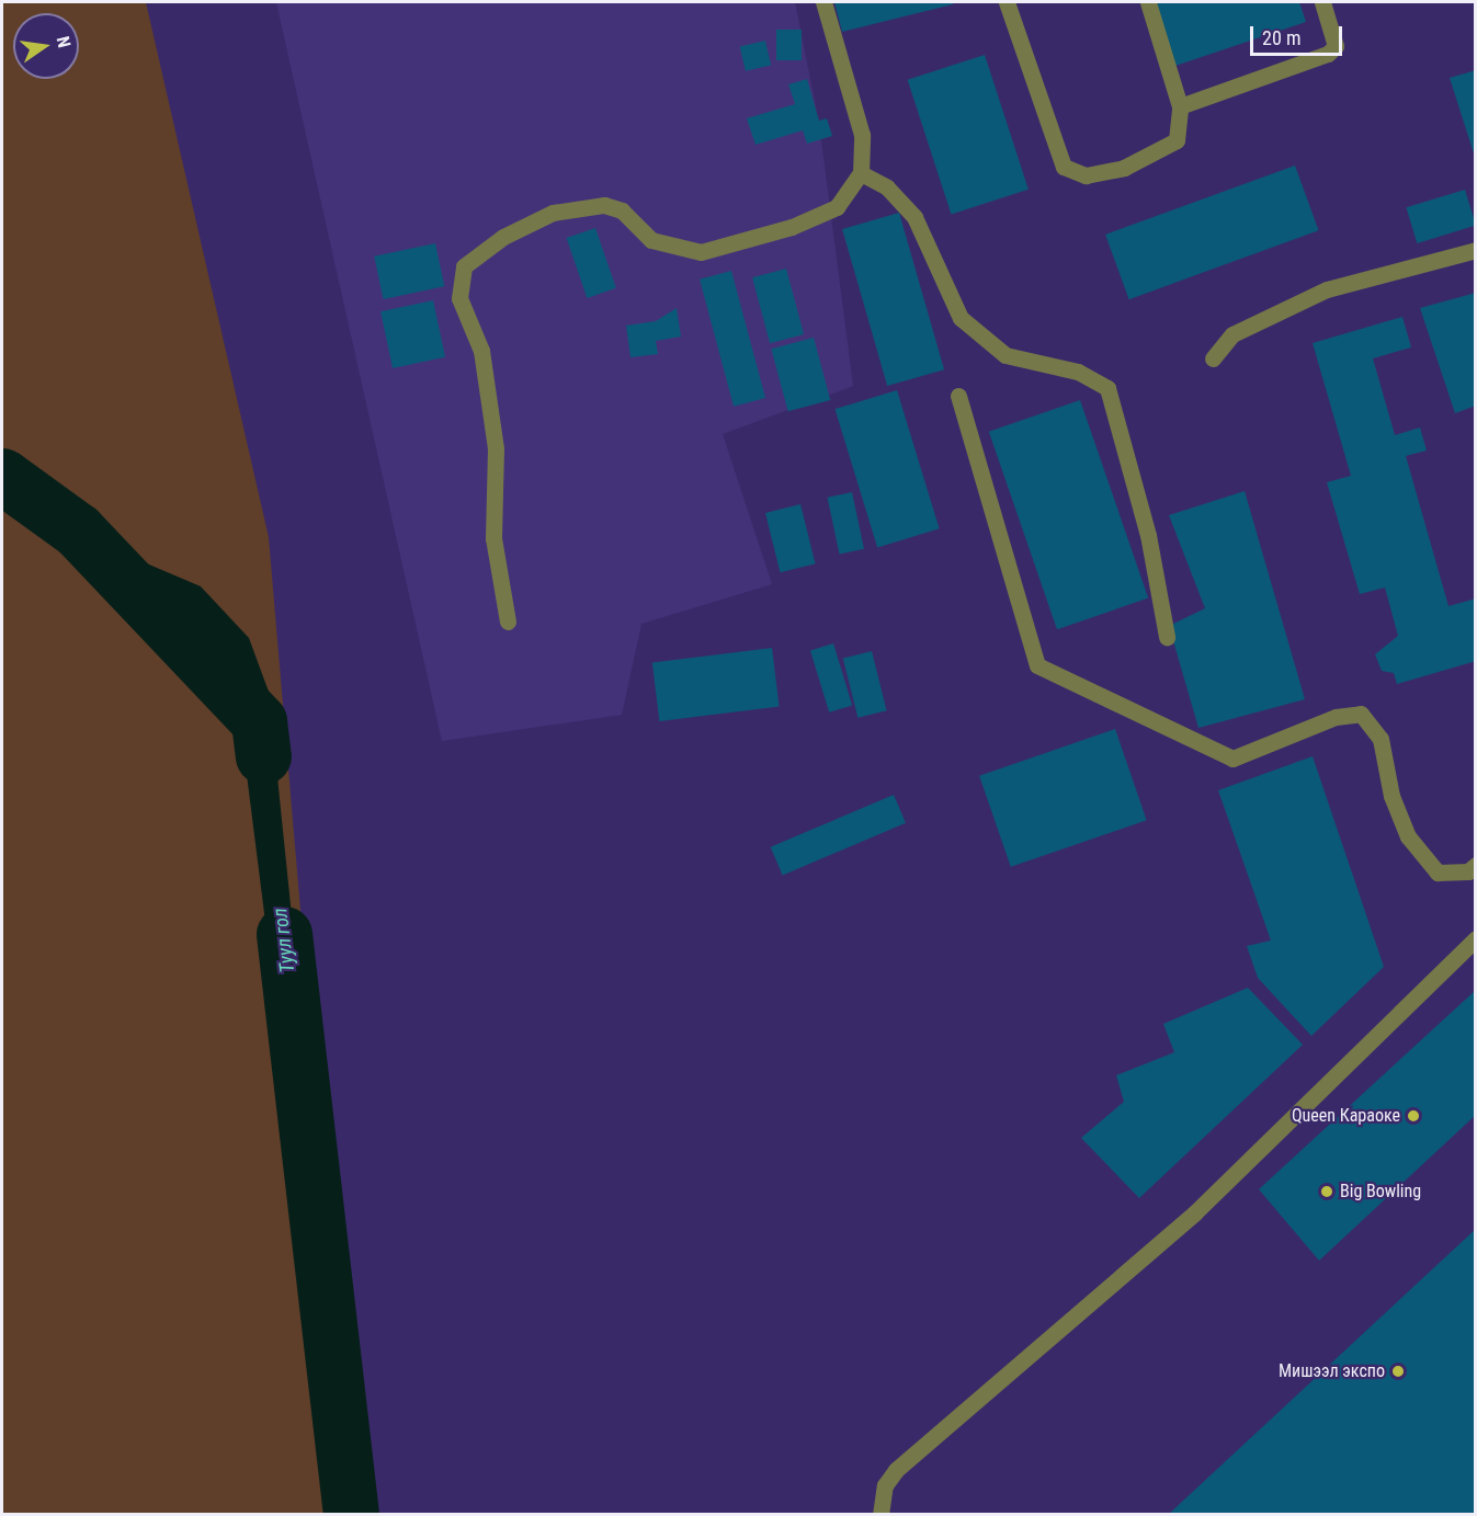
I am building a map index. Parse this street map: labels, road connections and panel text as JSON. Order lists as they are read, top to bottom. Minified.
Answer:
{"water":["Туул гол"],"places":["Queen Караоке","Big Bowling","Мишээл экспо"],"scale_bar":"20 m","north":"right"}
